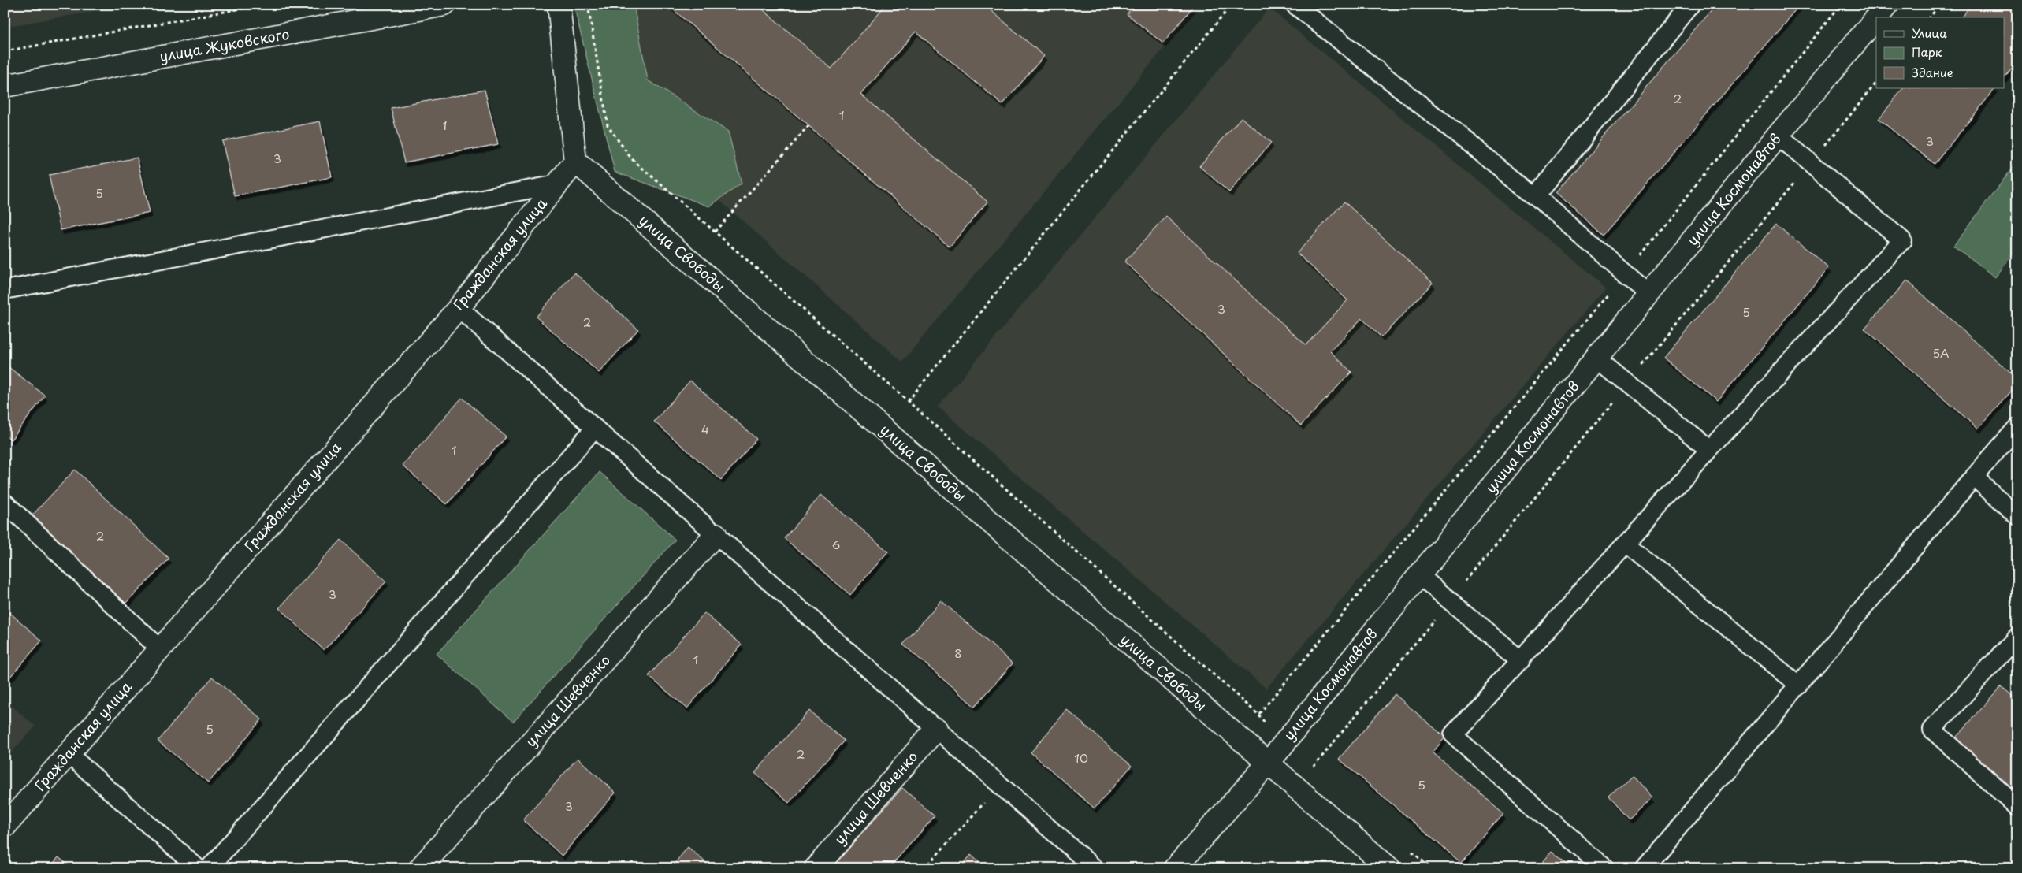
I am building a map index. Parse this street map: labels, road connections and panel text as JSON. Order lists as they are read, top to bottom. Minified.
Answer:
{"streets":{"street":["улица Жуковского","улица Космонавтов","улица Свободы","Гражданская улица","улица Шевченко"]},"crossings":[["улица Космонавтов","улица Свободы"],["улица Свободы","Гражданская улица"]],"house_numbers":["2","1","1","3","3","5","3","5","2","5А","4","1","2","6","3","8","1","5","2","10","5","3"],"legend":["Улица","Парк","Здание"]}
